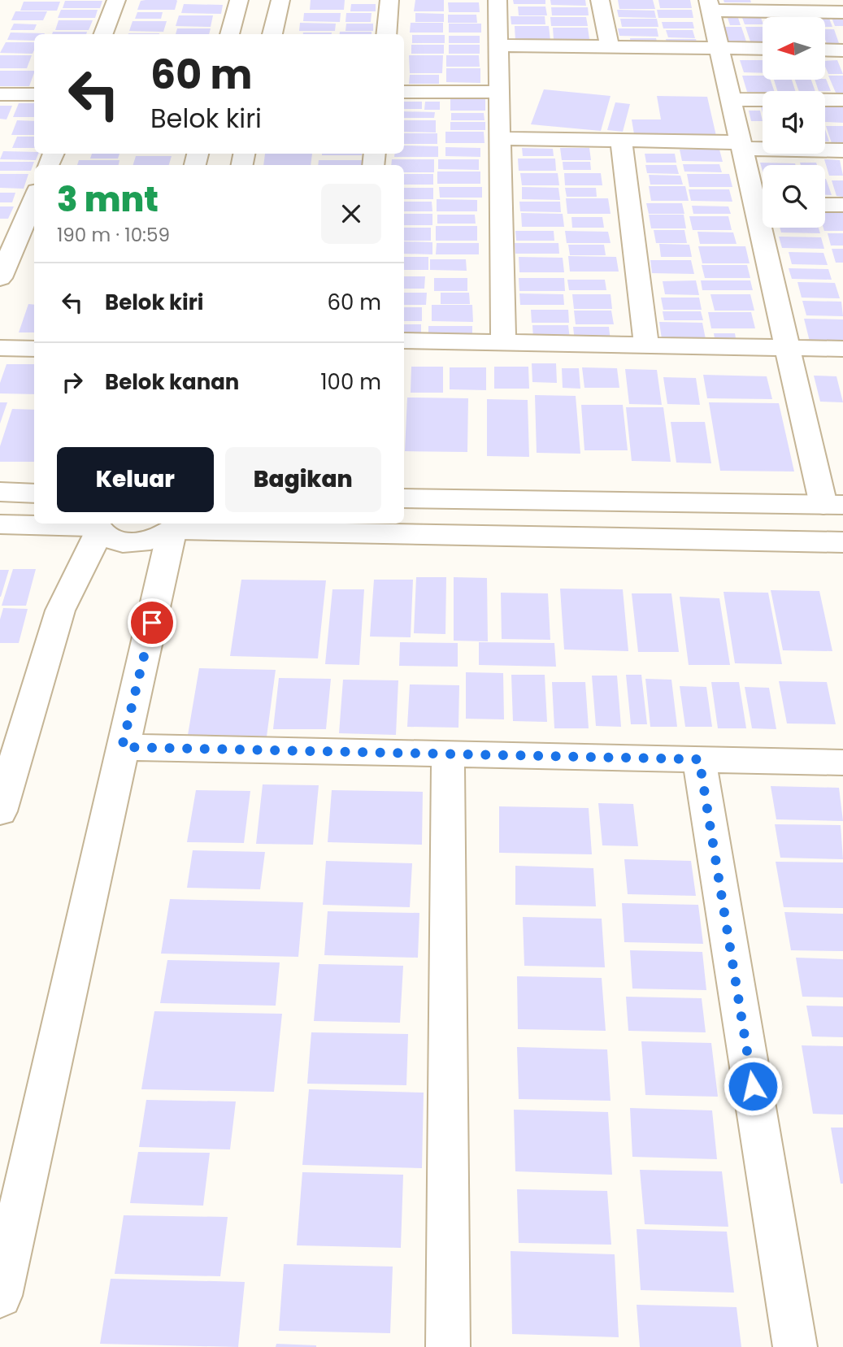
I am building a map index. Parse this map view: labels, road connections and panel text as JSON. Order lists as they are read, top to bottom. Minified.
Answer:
{"north":"left","page":{"turn":["60 m","Belok kiri"],"heading":["3 mnt","190 m · 10:59"],"list":[{"name":"Belok kiri","value":"60 m"},{"name":"Belok kanan","value":"100 m"}],"buttons":["Keluar","Bagikan"]}}
